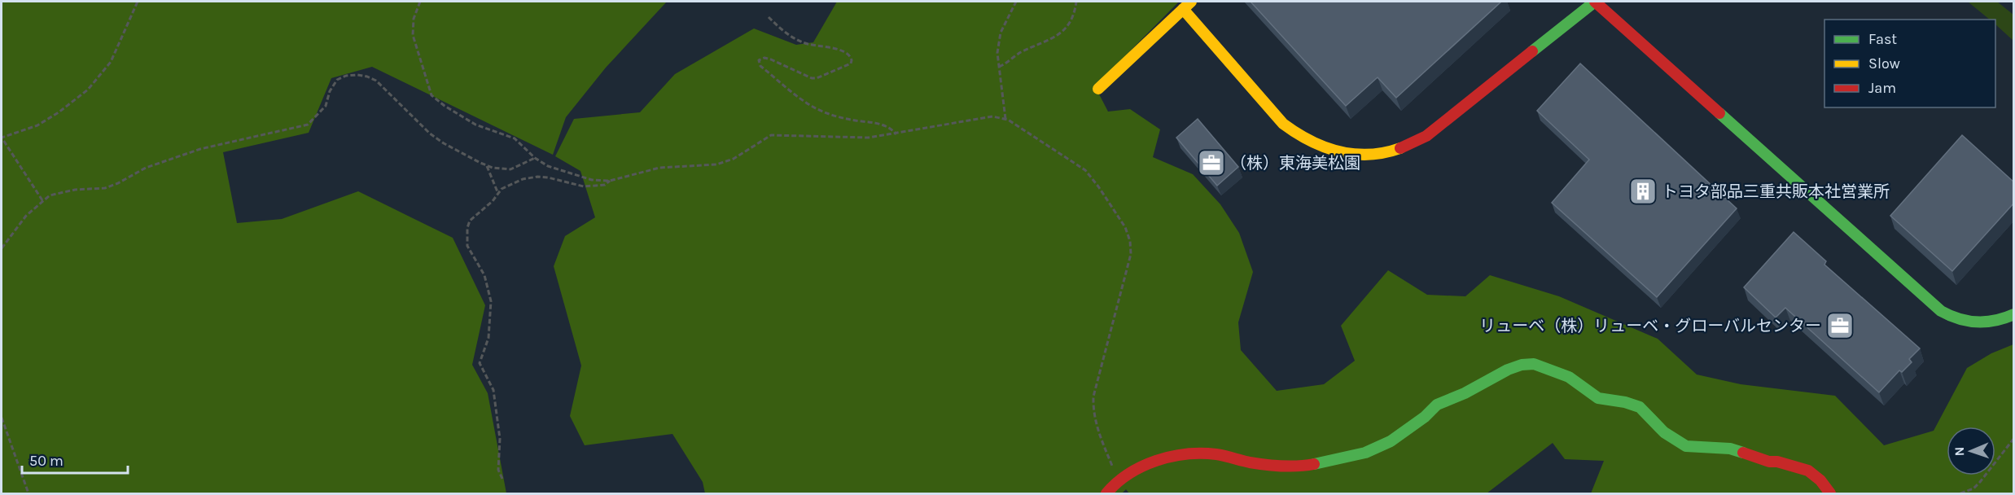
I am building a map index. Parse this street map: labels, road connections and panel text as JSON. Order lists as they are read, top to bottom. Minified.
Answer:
{"places":{"office":["（株）東海美松園","リューベ（株）リューベ・グローバルセンター"],"building":["トヨタ部品三重共販本社営業所"]},"legend":["Fast","Slow","Jam"],"scale_bar":"50 m","north":"left"}
